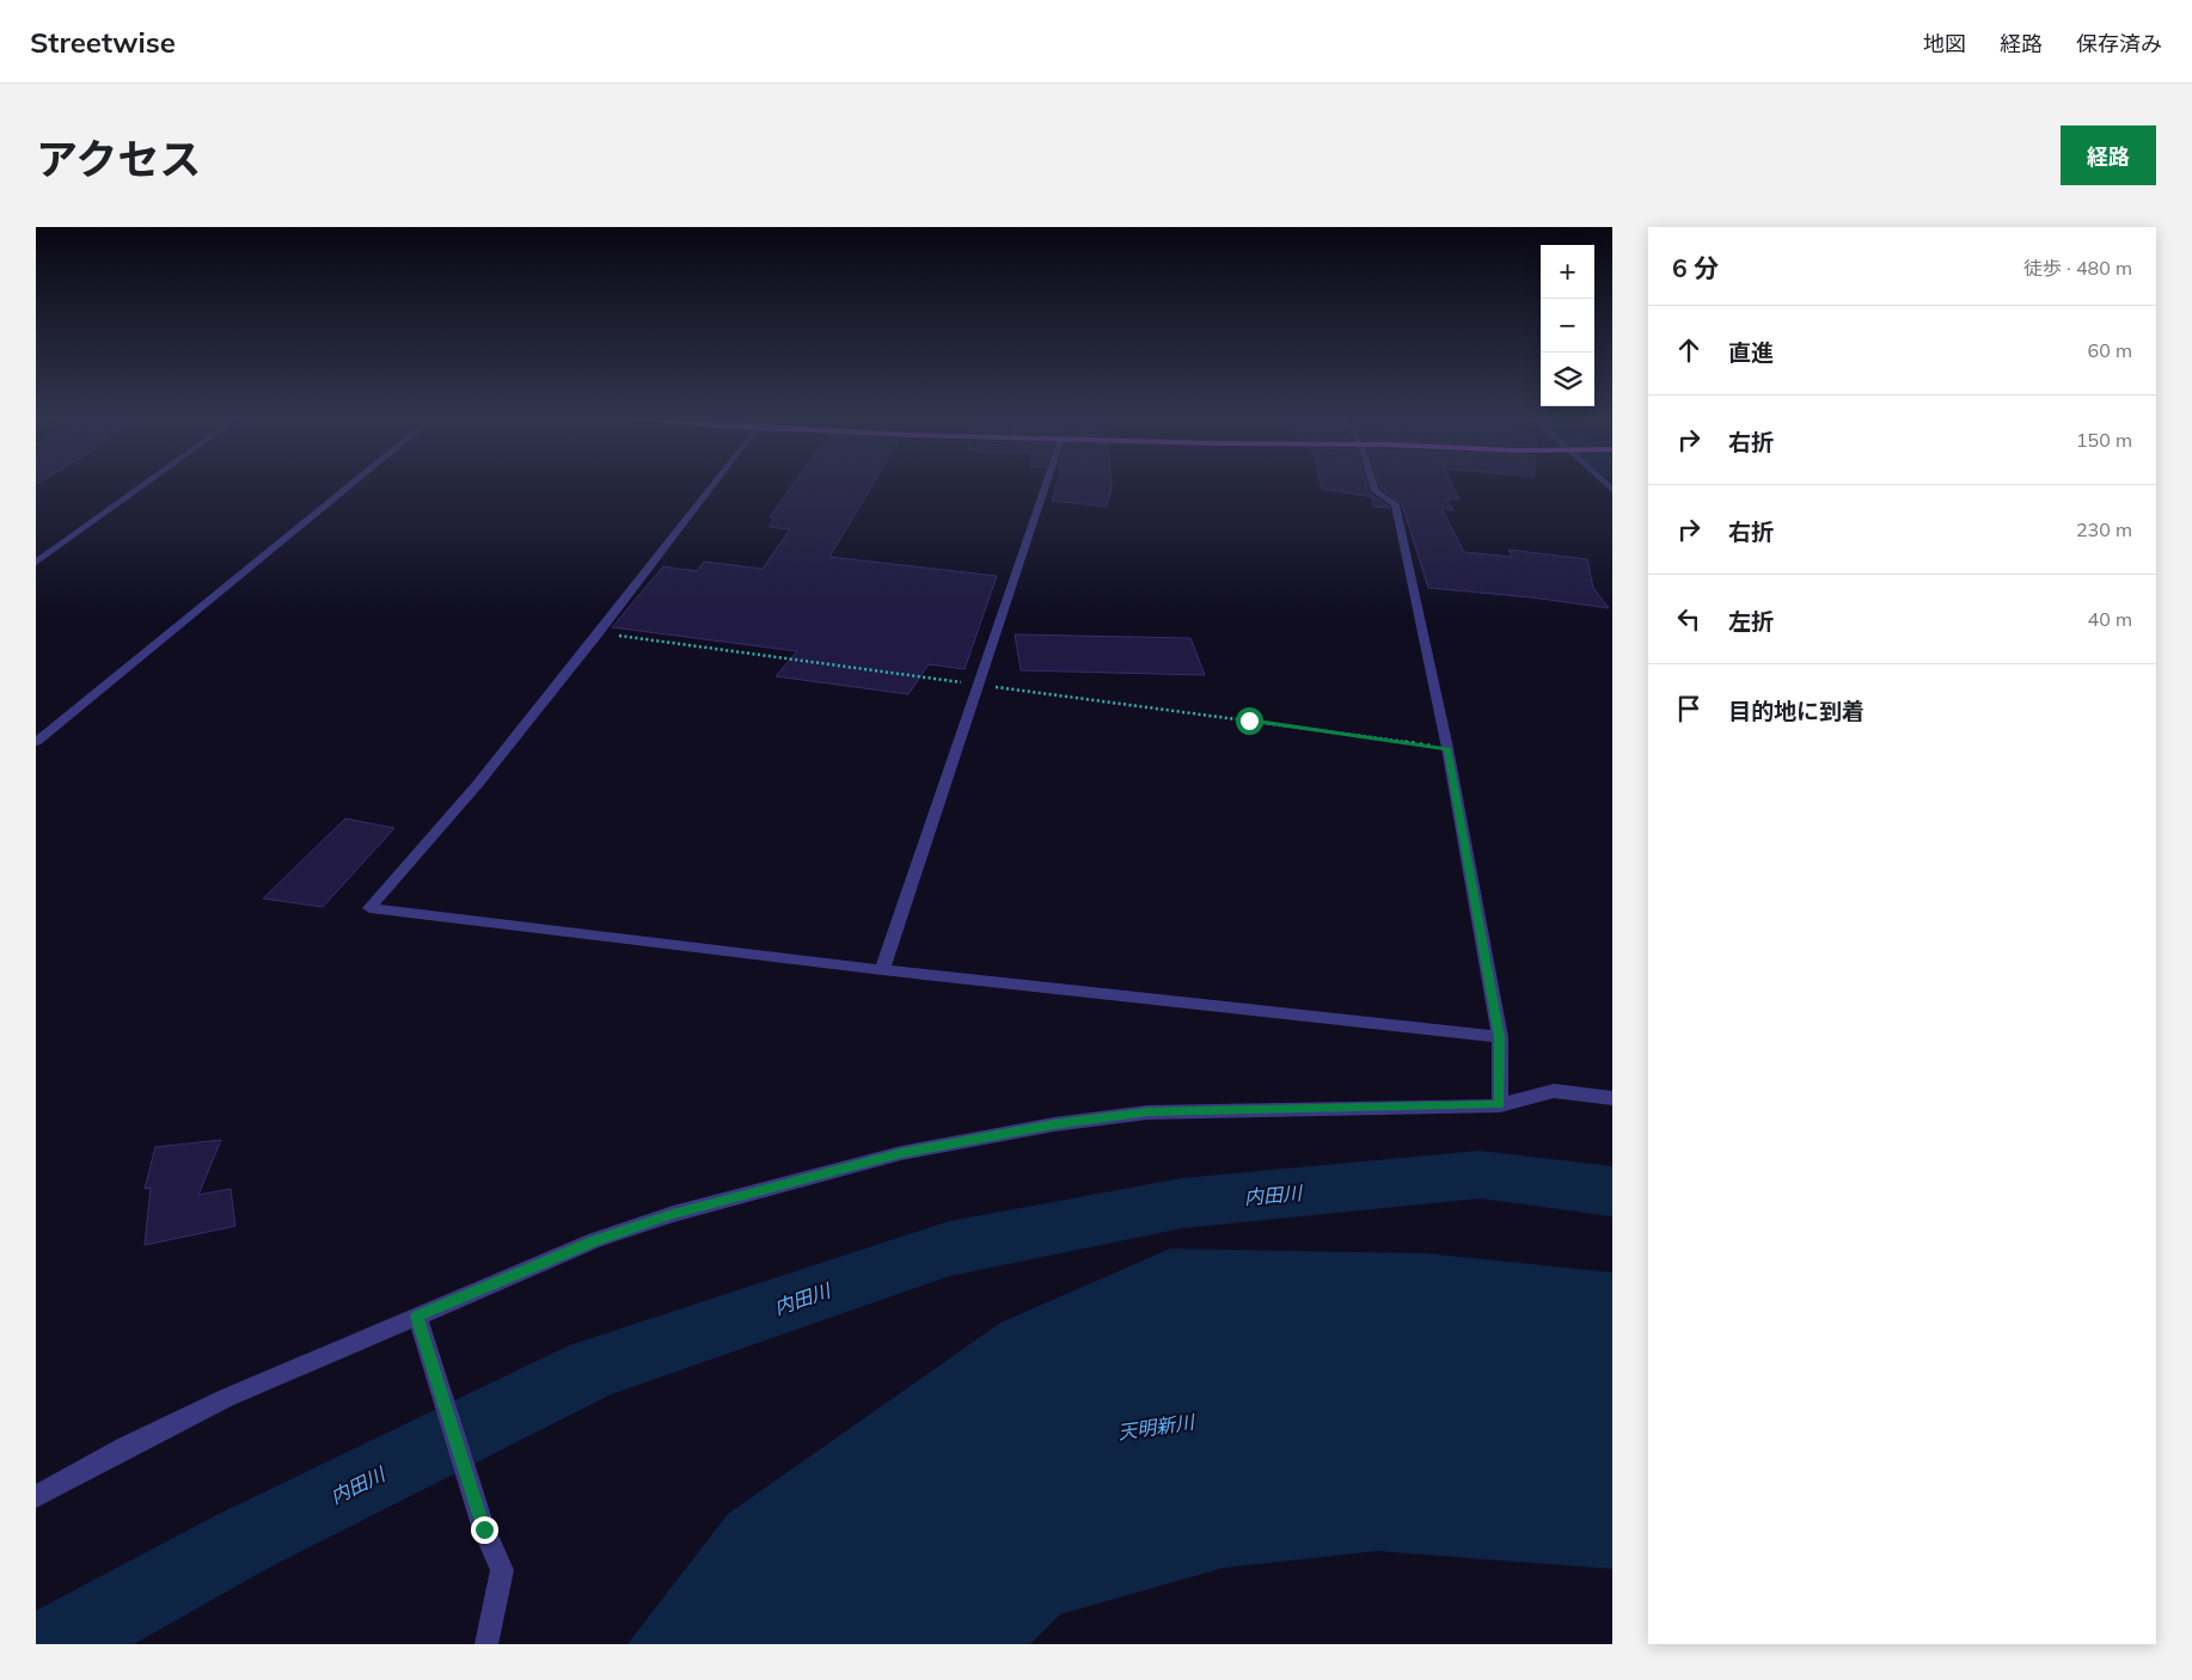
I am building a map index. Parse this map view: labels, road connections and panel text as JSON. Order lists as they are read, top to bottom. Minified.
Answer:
{"water":["内田川","天明新川"],"page":{"header":"Streetwise","nav":["地図","経路","保存済み"],"title":"アクセス","buttons":"経路","heading":["6 分","徒歩 · 480 m"],"map_buttons":["+","−"],"list":[["直進","60 m"],["右折","150 m"],["右折","230 m"],["左折","40 m"],"目的地に到着"]}}
